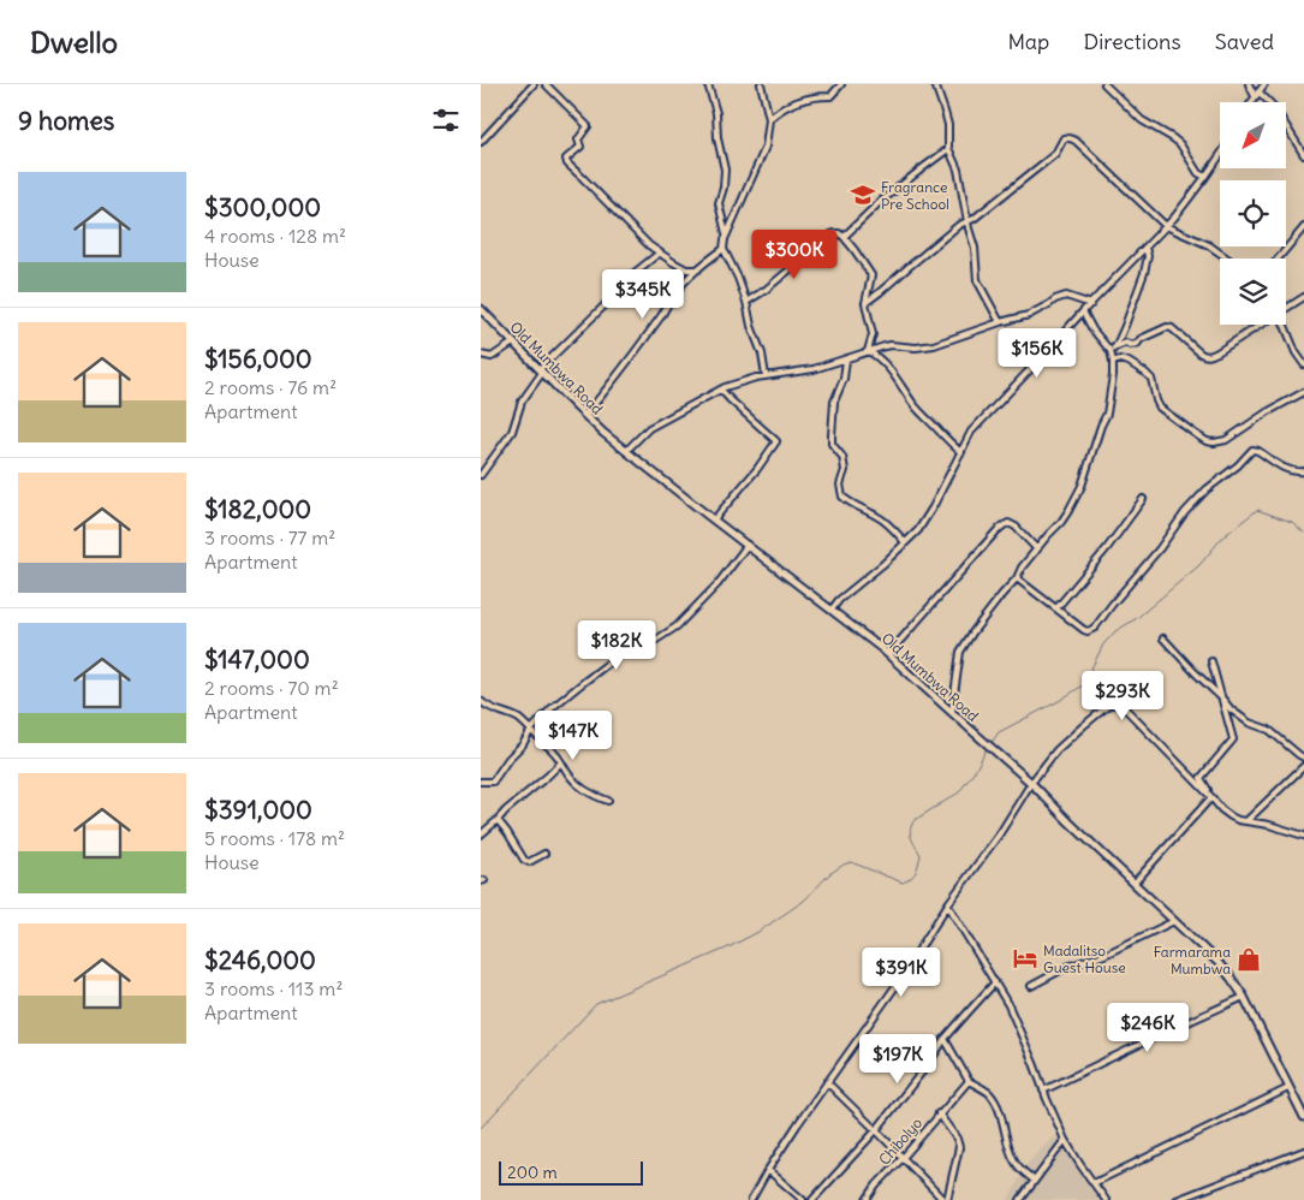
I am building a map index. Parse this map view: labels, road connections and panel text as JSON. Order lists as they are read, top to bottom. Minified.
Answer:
{"streets":{"main road":["Old Mumbwa Road"],"street":["Chibolyo"]},"places":{"school or university":["Fragrance Pre School"],"hotel":["Madalitso Guest House"],"shop":["Farmarama Mumbwa"]},"scale_bar":"200 m","north":"bottom left","page":{"header":"Dwello","nav":["Map","Directions","Saved"],"heading":"9 homes","list":[{"name":"$300,000","note":"4 rooms · 128 m² · House"},{"name":"$156,000","note":"2 rooms · 76 m² · Apartment"},{"name":"$182,000","note":"3 rooms · 77 m² · Apartment"},{"name":"$147,000","note":"2 rooms · 70 m² · Apartment"},{"name":"$391,000","note":"5 rooms · 178 m² · House"},{"name":"$246,000","note":"3 rooms · 113 m² · Apartment"}],"price":["$300K","$345K","$156K","$182K","$293K","$147K","$391K","$246K","$197K"],"scale":"200 m"}}
